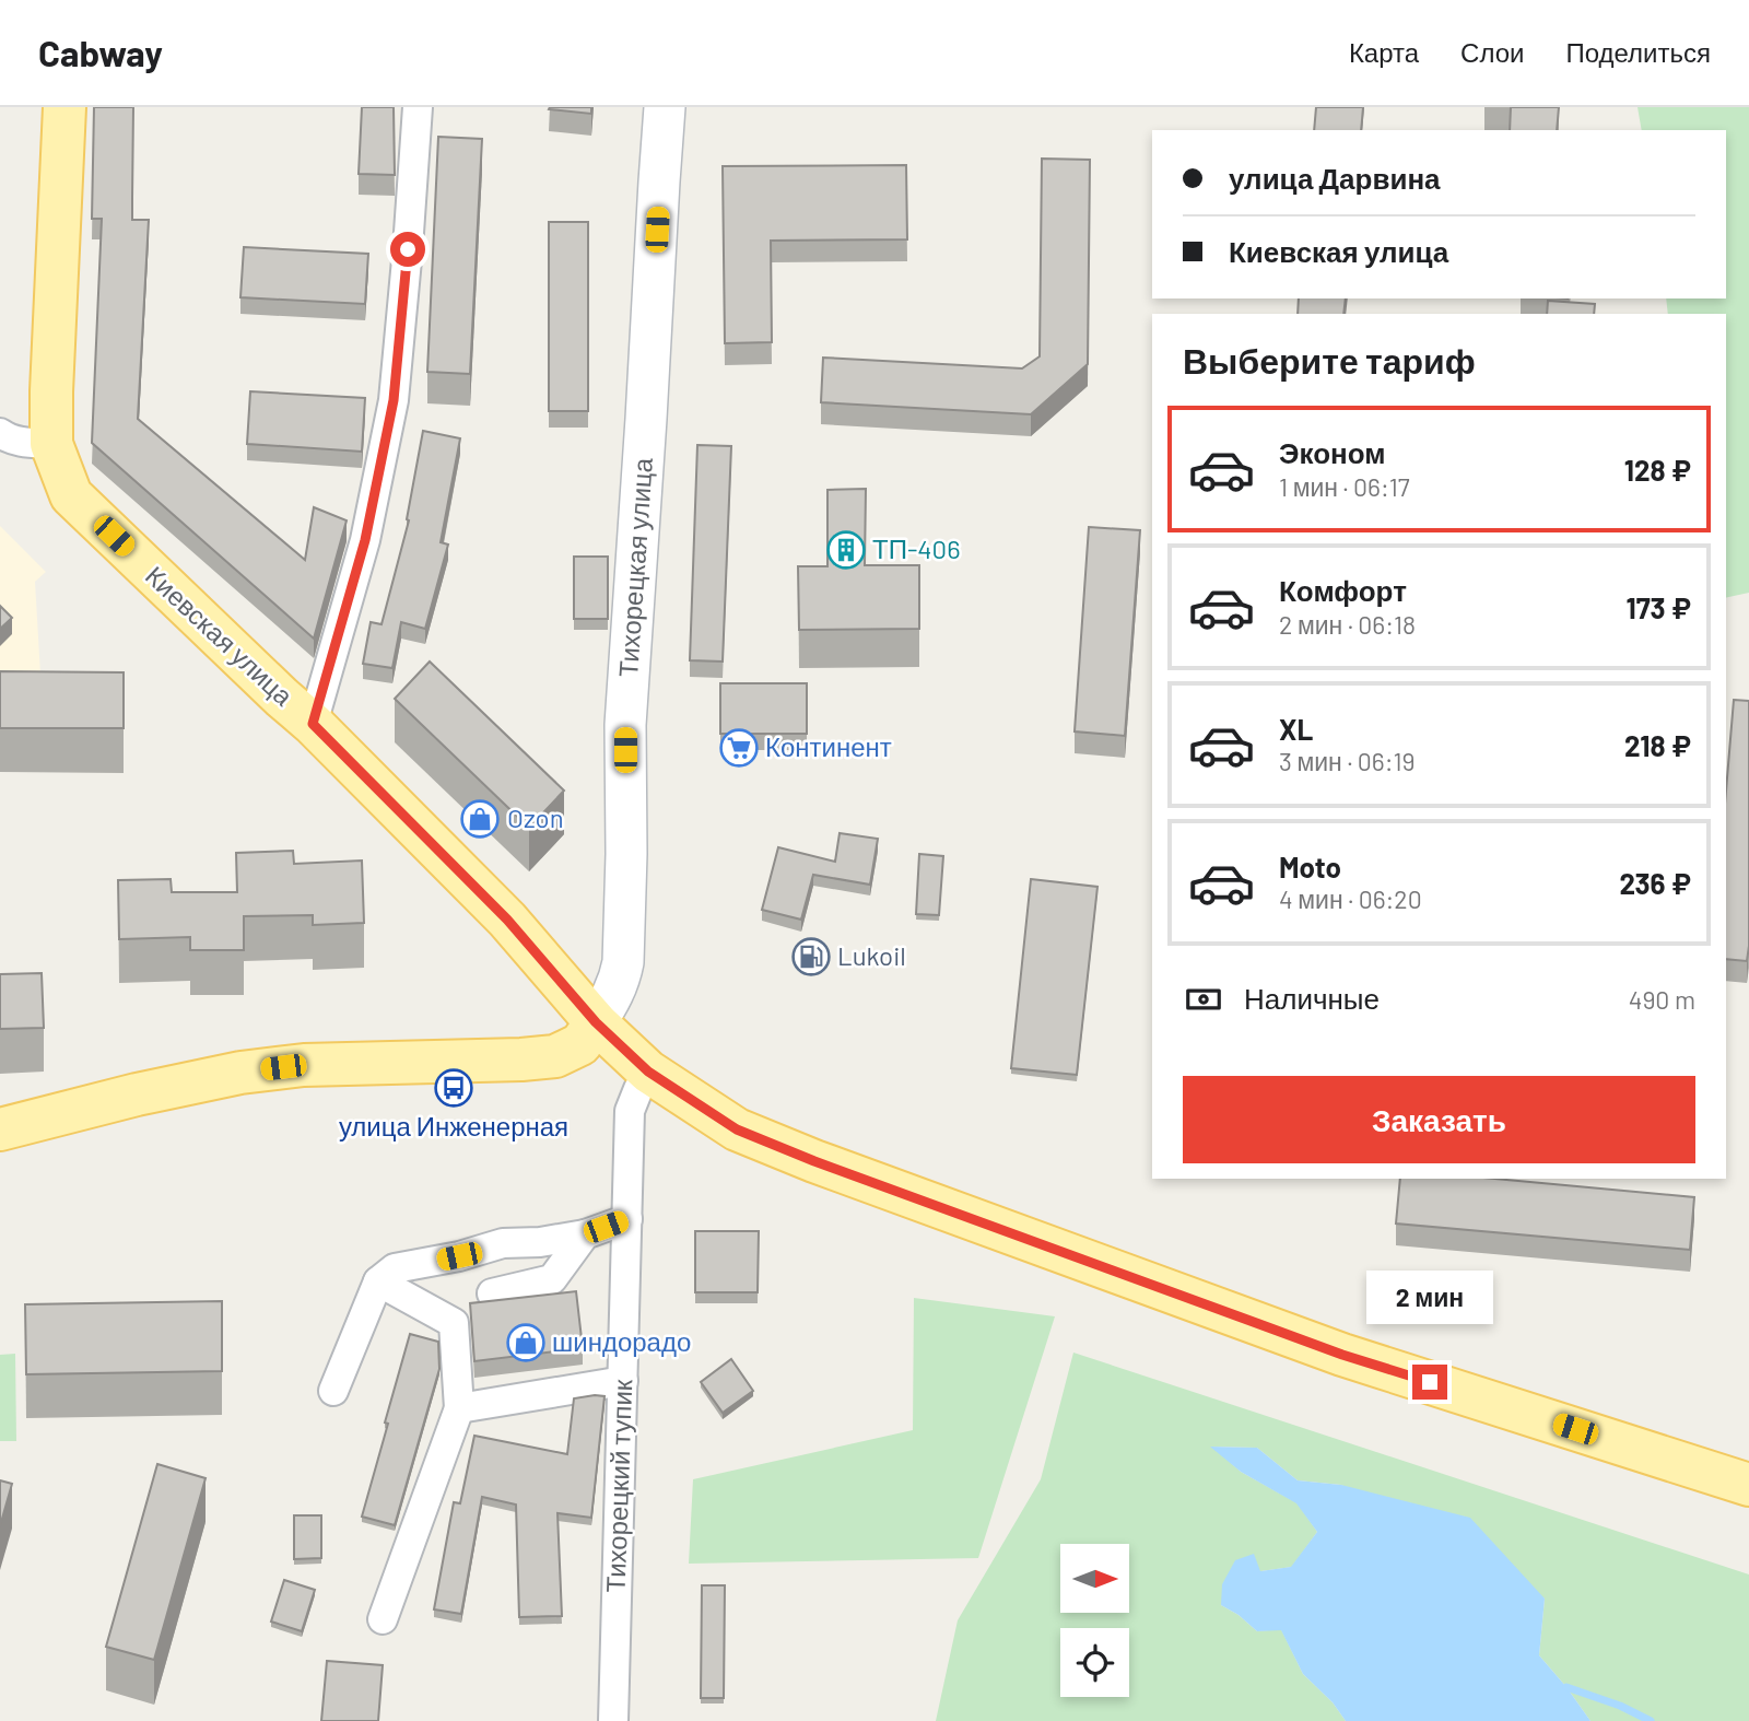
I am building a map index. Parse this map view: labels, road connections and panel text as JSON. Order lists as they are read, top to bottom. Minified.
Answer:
{"streets":{"main road":["Киевская улица"],"street":["Тихорецкая улица","Тихорецкий тупик"]},"crossings":[["Тихорецкая улица","Киевская улица"],["Киевская улица","Тихорецкий тупик"]],"places":{"building":["ТП-406"],"supermarket":["Континент"],"shop":["Ozon","шиндорадо"],"fuel station":["Lukoil"],"bus stop":["улица Инженерная"]},"north":"right","page":{"header":"Cabway","nav":["Карта","Слои","Поделиться"],"banner":["улица Дарвина","Киевская улица"],"heading":"Выберите тариф","list":[{"name":"Эконом","note":"1 мин · 06:17","value":"128 ₽"},{"name":"Комфорт","note":"2 мин · 06:18","value":"173 ₽"},{"name":"XL","note":"3 мин · 06:19","value":"218 ₽"},{"name":"Moto","note":"4 мин · 06:20","value":"236 ₽"}],"pay":["Наличные","490 m"],"buttons":"Заказать","bubble":"2 мин"}}
